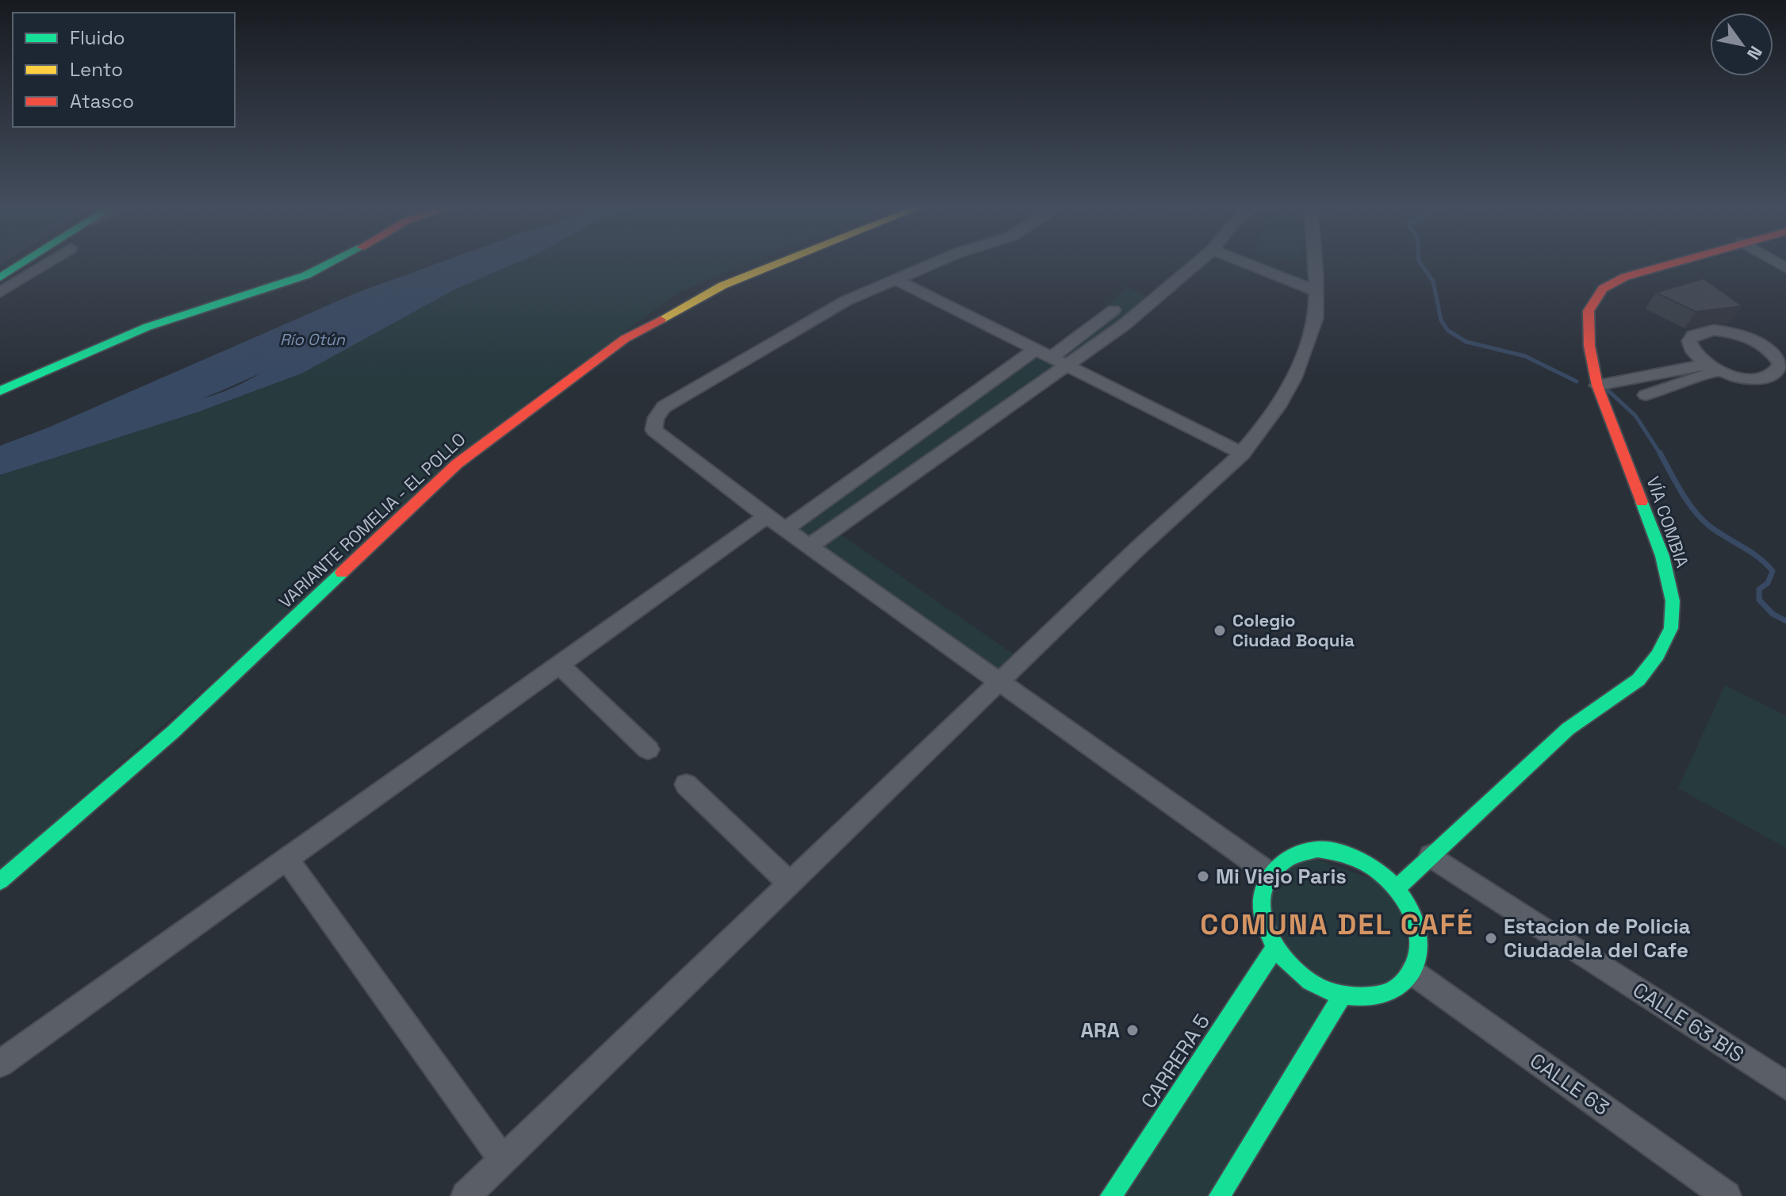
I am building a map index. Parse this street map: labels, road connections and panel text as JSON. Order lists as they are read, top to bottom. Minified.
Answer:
{"streets":{"main road":["VARIANTE ROMELIA - EL POLLO","VÍA COMBIA","CARRERA 5"],"street":["CALLE 63 BIS","CALLE 63"]},"crossings":[["VÍA COMBIA","CALLE 63 BIS"],["VÍA COMBIA","CARRERA 5"],["VÍA COMBIA","CALLE 63"],["CARRERA 5","CALLE 63"]],"districts":["COMUNA DEL CAFÉ"],"water":["Río Otún"],"places":["Colegio Ciudad Boquia","Mi Viejo Paris","Estacion de Policia Ciudadela del Cafe","ARA"],"legend":["Fluido","Lento","Atasco"],"north":"bottom right"}
